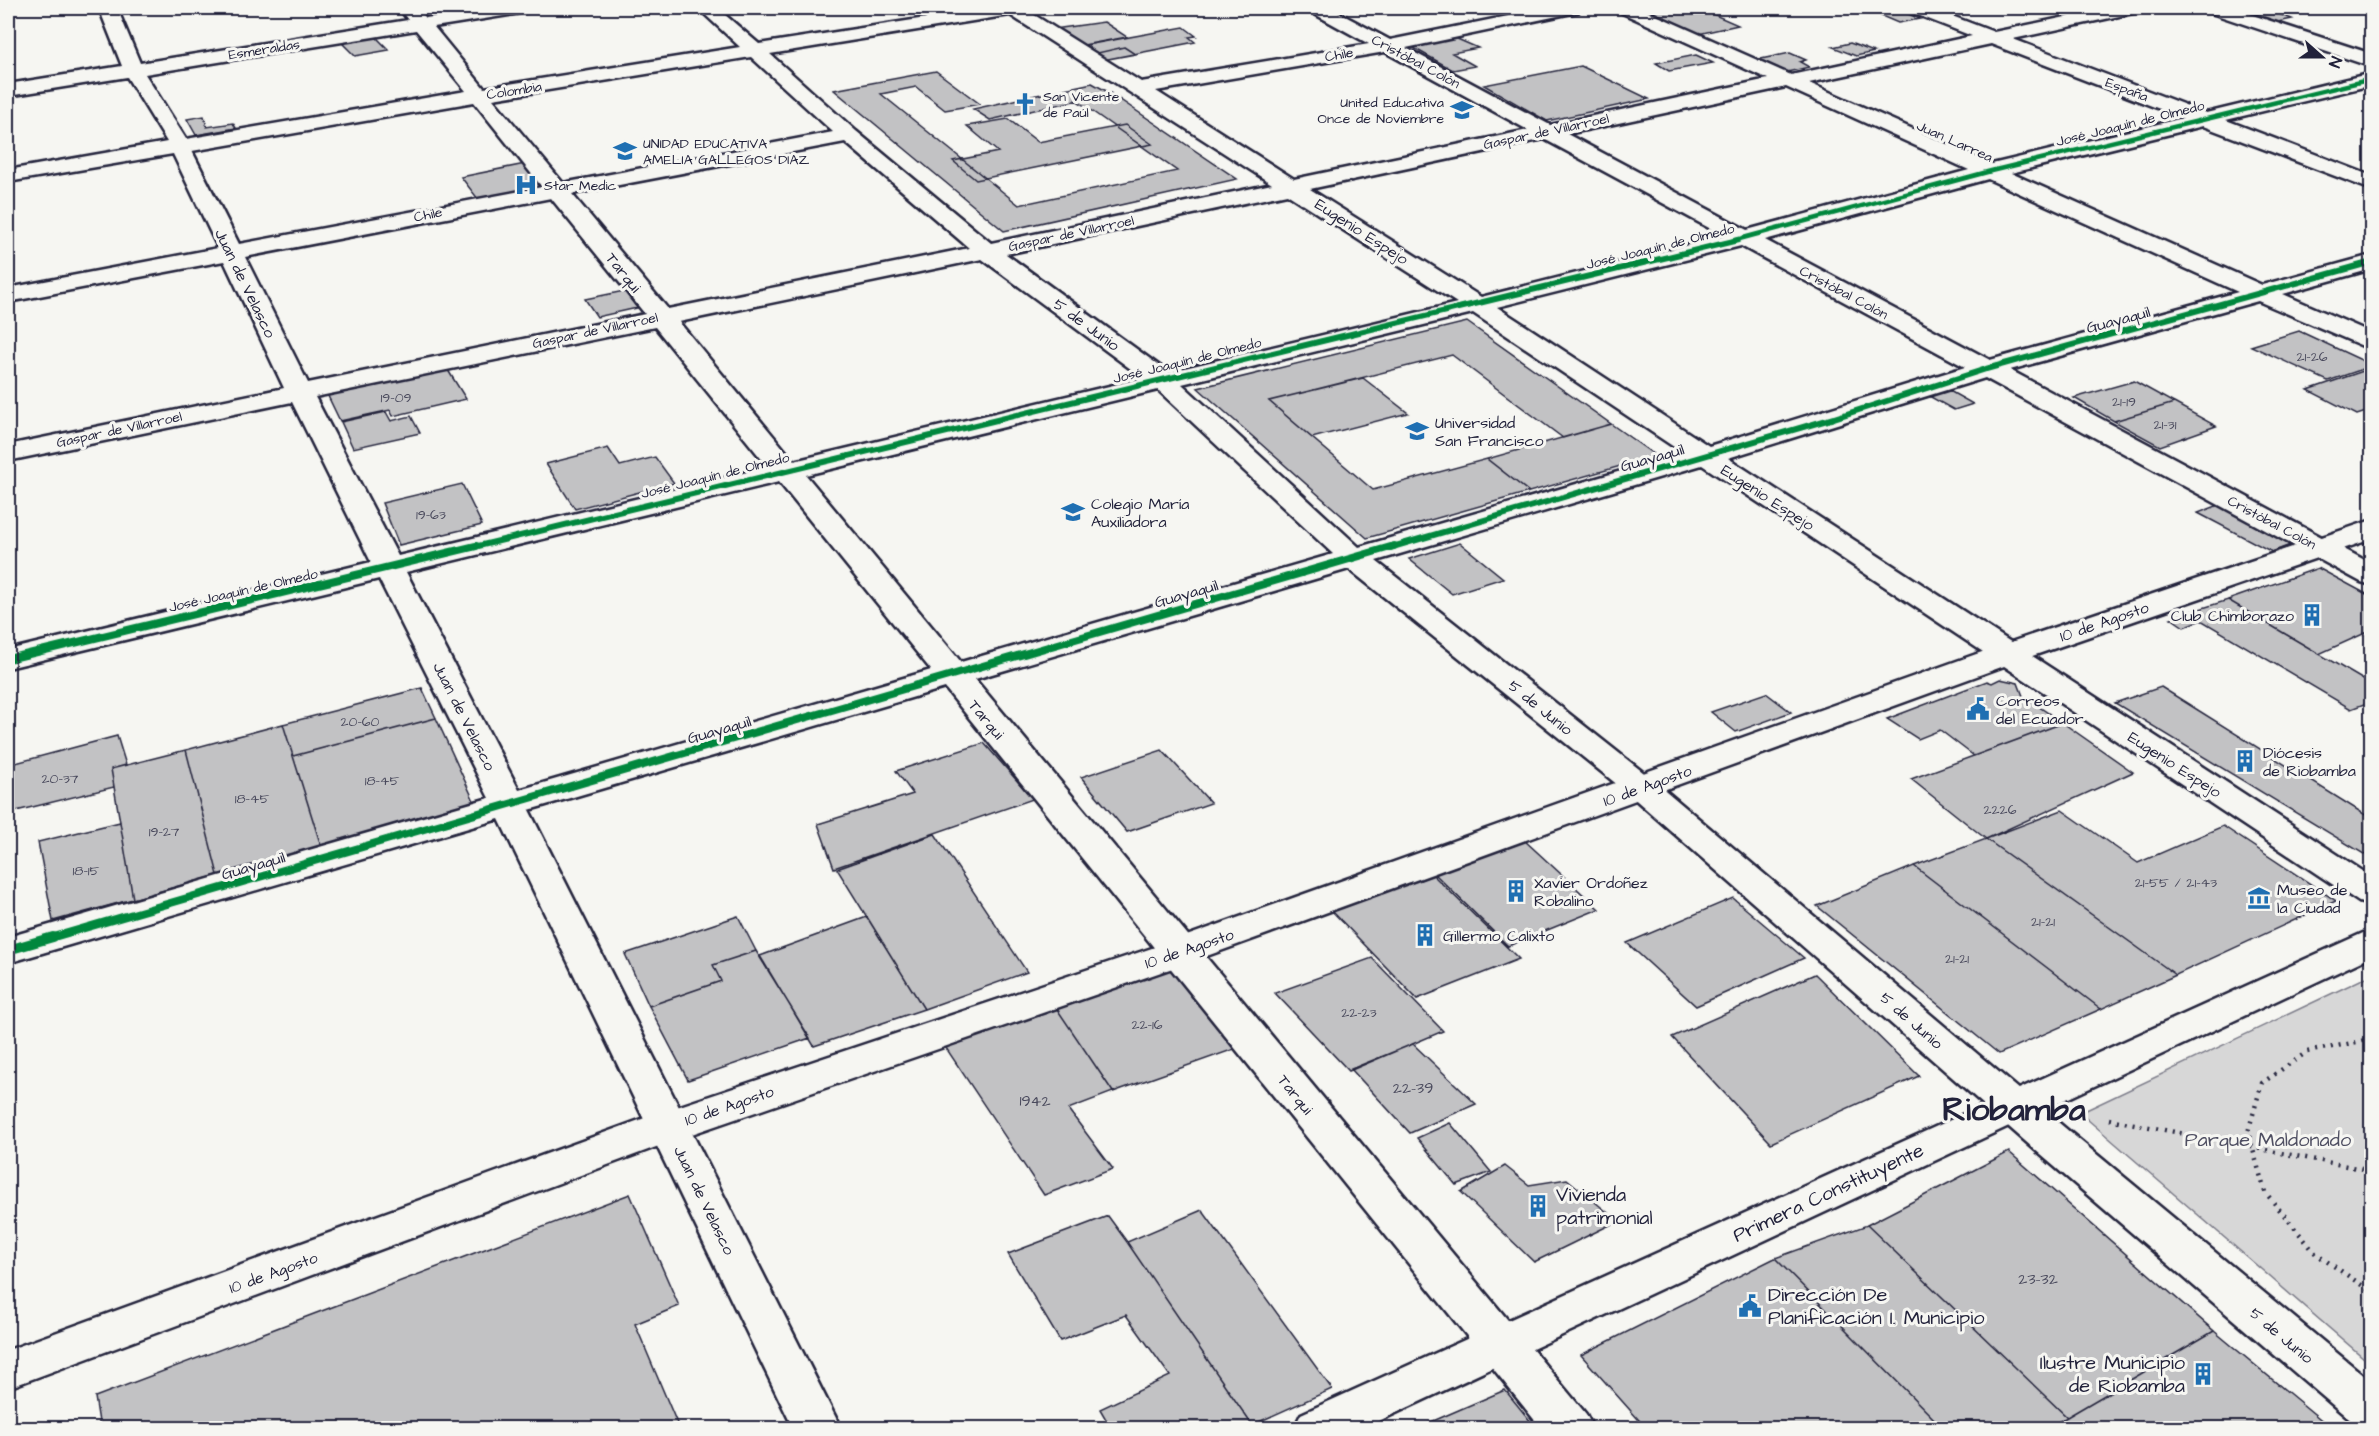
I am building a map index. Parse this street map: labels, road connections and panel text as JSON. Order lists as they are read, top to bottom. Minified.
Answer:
{"streets":{"street":["Esmeraldas","Chile","Cristóbal Colón","España","Colombia","José Joaquín de Olmedo","Gaspar de Villarroel","Juan Larrea","Eugenio Espejo","Tarqui","Juan de Velasco","Guayaquil","5 de Junio","10 de Agosto","Primera Constituyente"]},"crossings":[["Esmeraldas","Tarqui"],["Esmeraldas","Juan de Velasco"],["Chile","Cristóbal Colón"],["Chile","Eugenio Espejo"],["Chile","Tarqui"],["Chile","Juan de Velasco"],["Chile","5 de Junio"],["Cristóbal Colón","José Joaquín de Olmedo"],["Cristóbal Colón","Gaspar de Villarroel"],["Cristóbal Colón","Guayaquil"],["Cristóbal Colón","10 de Agosto"],["España","José Joaquín de Olmedo"],["España","Gaspar de Villarroel"],["Colombia","Eugenio Espejo"],["Colombia","Tarqui"],["Colombia","Juan de Velasco"],["Colombia","5 de Junio"],["José Joaquín de Olmedo","Juan Larrea"],["José Joaquín de Olmedo","Eugenio Espejo"],["José Joaquín de Olmedo","Tarqui"],["José Joaquín de Olmedo","Juan de Velasco"],["José Joaquín de Olmedo","5 de Junio"],["Gaspar de Villarroel","Juan Larrea"],["Gaspar de Villarroel","Eugenio Espejo"],["Gaspar de Villarroel","Tarqui"],["Gaspar de Villarroel","Juan de Velasco"],["Gaspar de Villarroel","5 de Junio"],["Juan Larrea","Guayaquil"],["Eugenio Espejo","Guayaquil"],["Eugenio Espejo","10 de Agosto"],["Tarqui","Guayaquil"],["Tarqui","10 de Agosto"],["Tarqui","Primera Constituyente"],["Juan de Velasco","Guayaquil"],["Juan de Velasco","10 de Agosto"],["Guayaquil","5 de Junio"],["5 de Junio","10 de Agosto"],["5 de Junio","Primera Constituyente"]],"districts":["Riobamba"],"parks":["Parque Maldonado"],"places":{"church":["San Vicente de Paúl"],"school or university":["United Educativa Once de Noviembre","UNIDAD EDUCATIVA AMELIA GALLEGOS DIAZ","Universidad San Francisco","Colegio María Auxiliadora"],"hospital":["Star Medic"],"building":["Club Chimborazo","Diócesis de Riobamba","Xavier Ordoñez Robalino","Gillermo Calixto","Vivienda patrimonial","Ilustre Municipio de Riobamba"],"public building":["Correos del Ecuador","Dirección De Planificación I. Municipio"],"museum":["Museo de la Ciudad"]},"house_numbers":["21-26","19-09","21-19","21-31","19-63","20-60","20-37","18-45","18-45","2226","19-27","18-15","21-55 / 21-43","21-21","21-21","22-23","22-16","22-39","1942","23-32"],"north":"right"}
